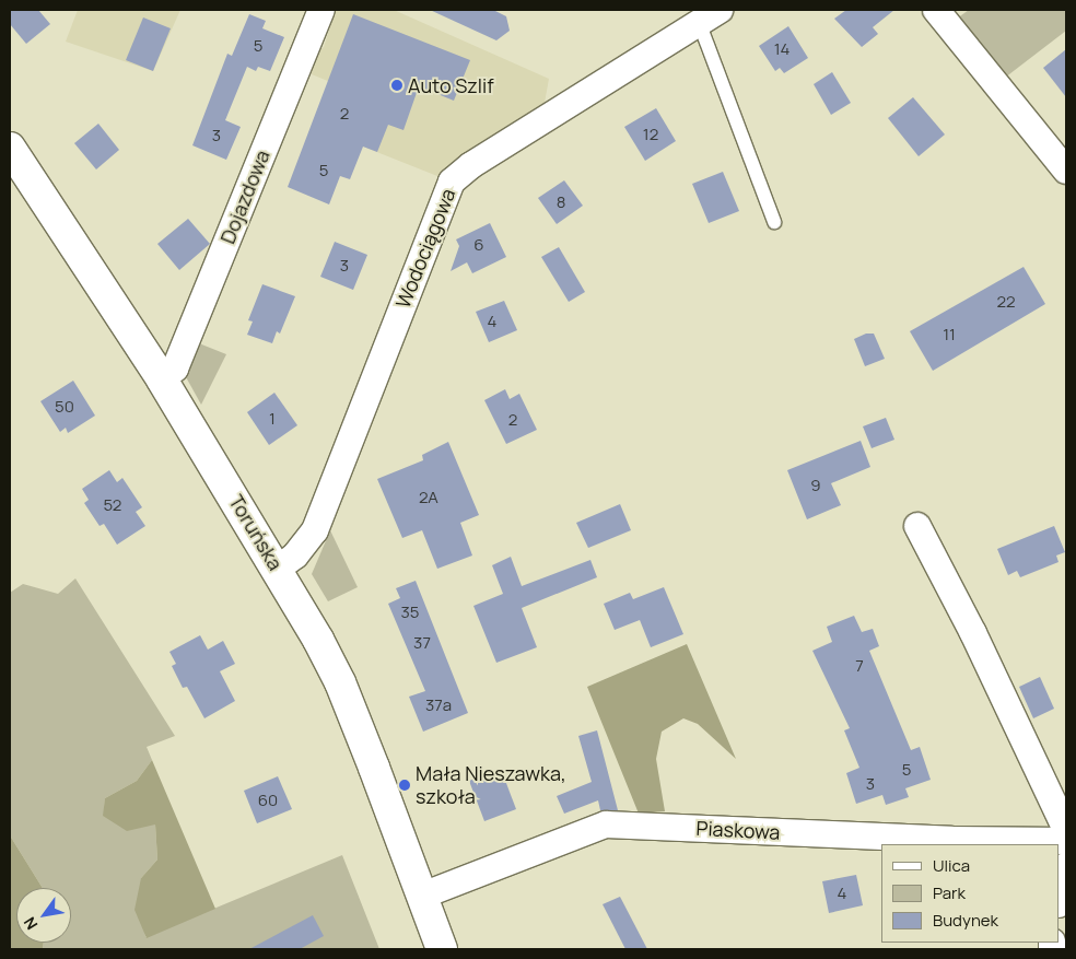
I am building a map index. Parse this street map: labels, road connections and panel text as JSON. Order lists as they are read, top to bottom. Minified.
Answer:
{"streets":{"main road":["Toruńska"],"street":["Dojazdowa","Wodociągowa","Piaskowa"]},"crossings":[["Dojazdowa","Toruńska"],["Wodociągowa","Toruńska"],["Toruńska","Piaskowa"]],"places":["Auto Szlif","Mała Nieszawka, szkoła"],"house_numbers":["5","14","2","12","3","5","8","6","3","22","4","11","50","1","2","9","2A","52","35","37","7","37a","5","3","60","4"],"legend":["Ulica","Park","Budynek"],"north":"bottom left"}
